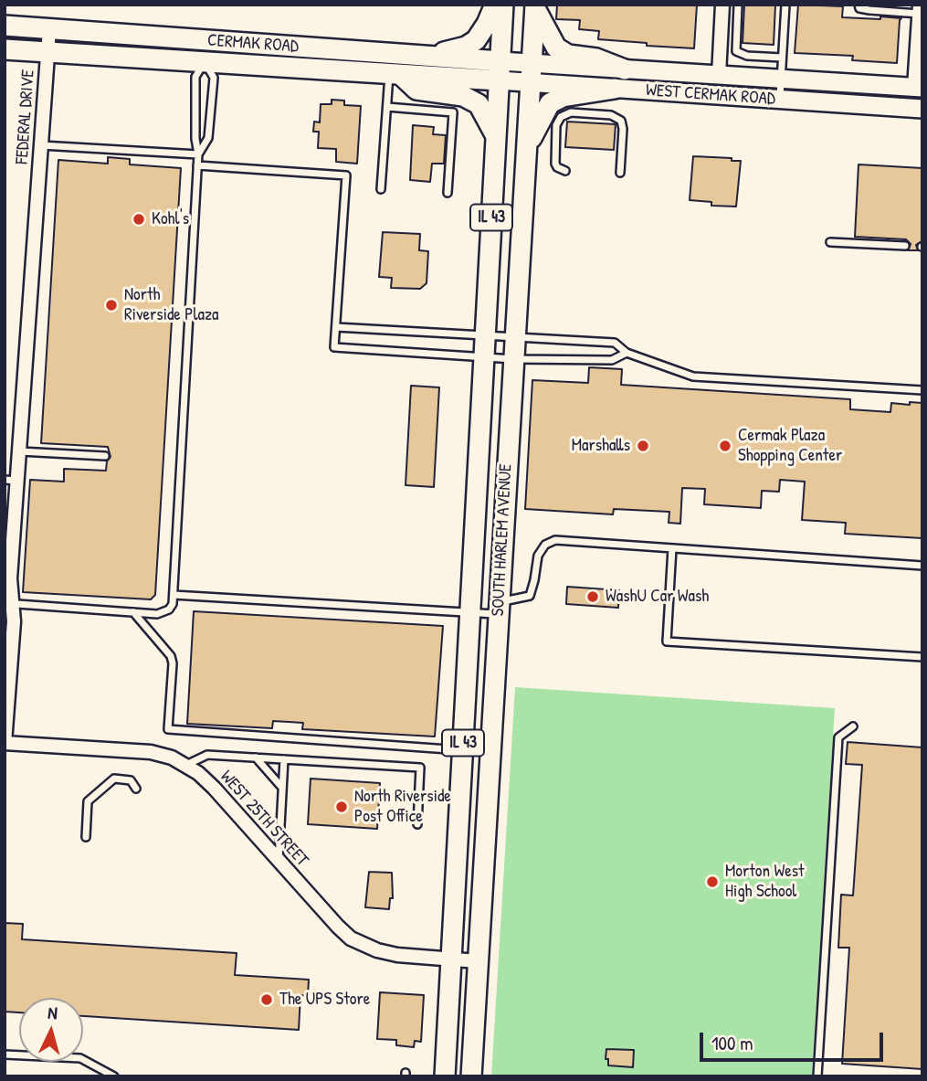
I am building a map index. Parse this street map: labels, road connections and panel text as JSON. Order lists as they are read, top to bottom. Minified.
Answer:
{"streets":{"main road":["CERMAK ROAD","WEST CERMAK ROAD","IL 43","SOUTH HARLEM AVENUE"],"street":["FEDERAL DRIVE","WEST 25TH STREET"]},"crossings":[["CERMAK ROAD","WEST CERMAK ROAD"],["CERMAK ROAD","FEDERAL DRIVE"],["CERMAK ROAD","SOUTH HARLEM AVENUE"],["WEST CERMAK ROAD","SOUTH HARLEM AVENUE"],["FEDERAL DRIVE","WEST 25TH STREET"],["SOUTH HARLEM AVENUE","WEST 25TH STREET"]],"places":["Kohl's","North Riverside Plaza","Marshalls","Cermak Plaza Shopping Center","WashU Car Wash","North Riverside Post Office","Morton West High School","The UPS Store"],"scale_bar":"100 m","north":"top"}
